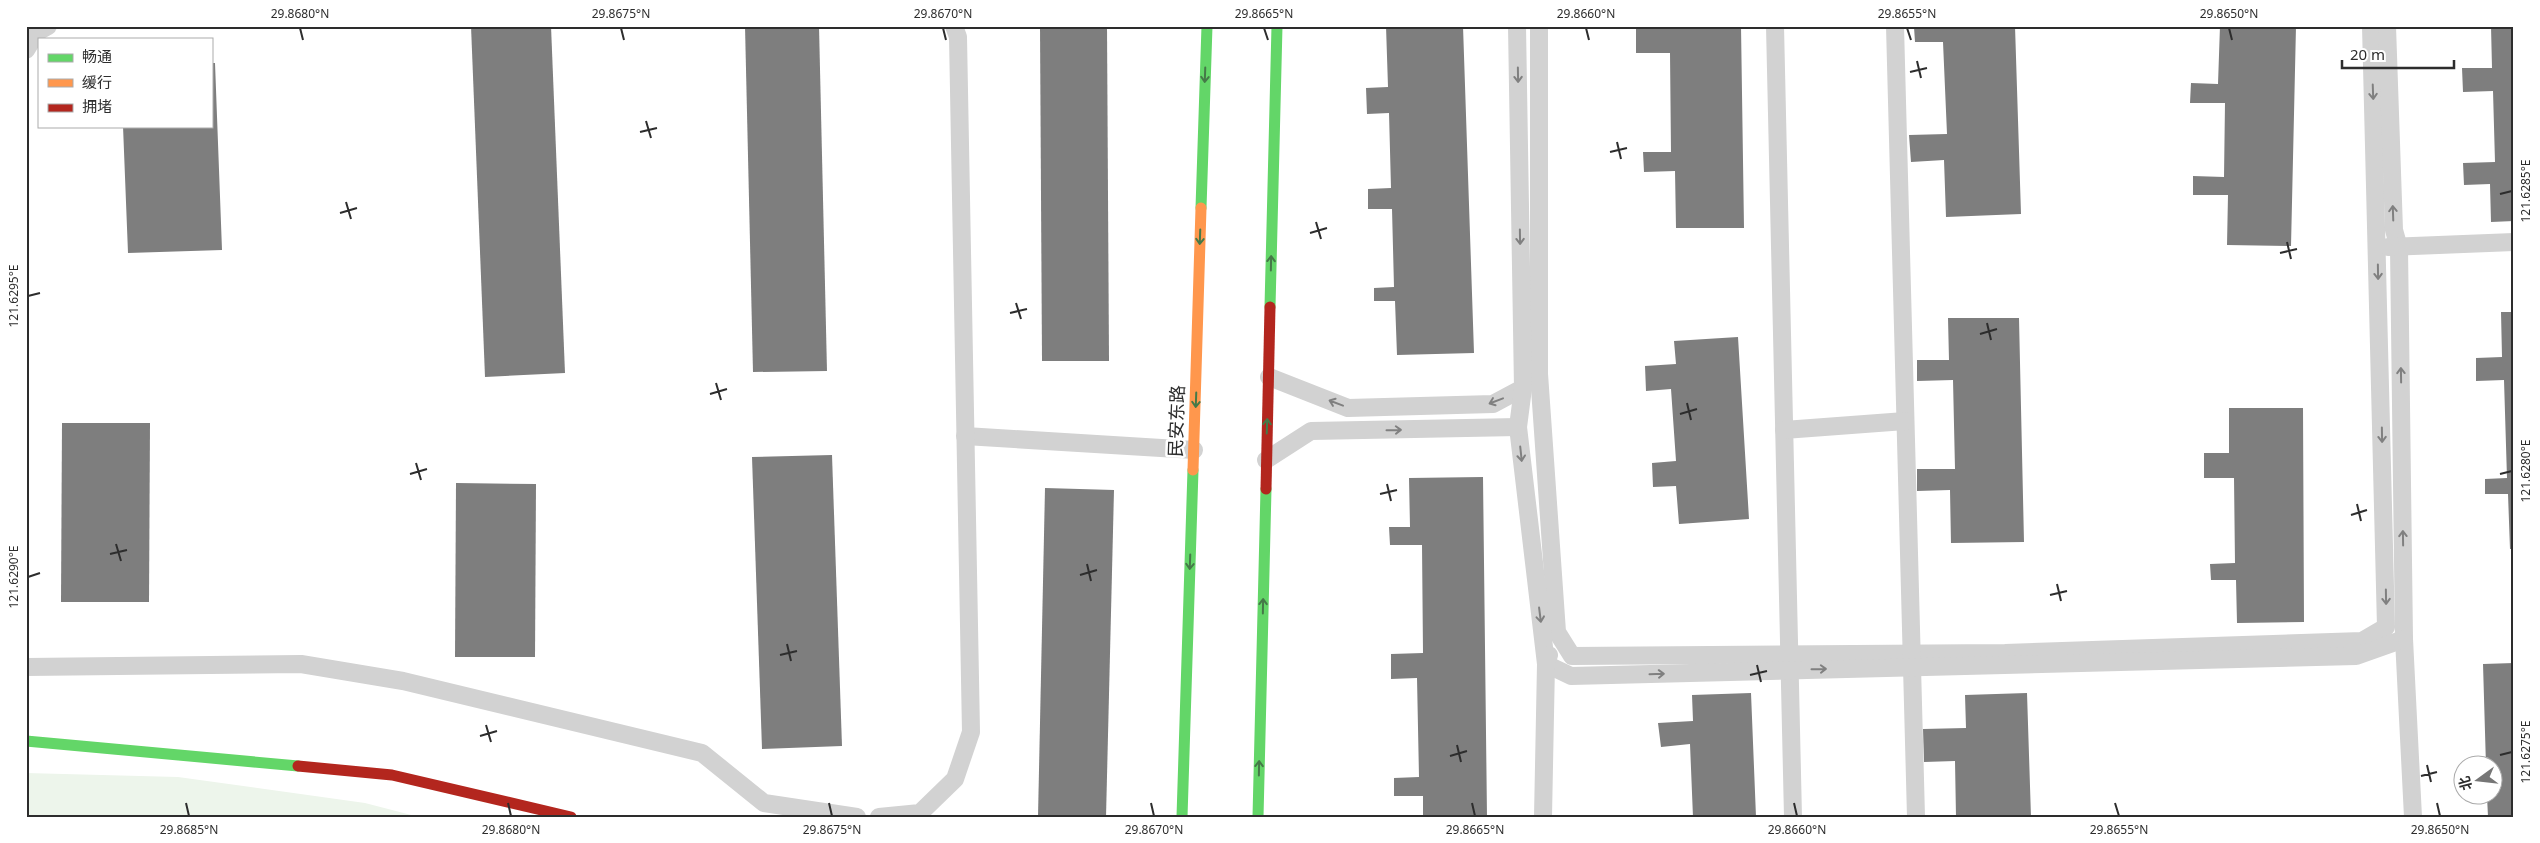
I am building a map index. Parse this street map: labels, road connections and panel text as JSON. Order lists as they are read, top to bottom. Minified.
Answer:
{"streets":{"main road":["民安东路"]},"legend":["畅通","缓行","拥堵"],"scale_bar":"20 m","north":"left","coordinates":["29.8680°N","29.8675°N","29.8670°N","29.8665°N","29.8660°N","29.8655°N","29.8650°N","121.6285°E","121.6295°E","121.6280°E","121.6290°E","121.6275°E","29.8685°N"]}
